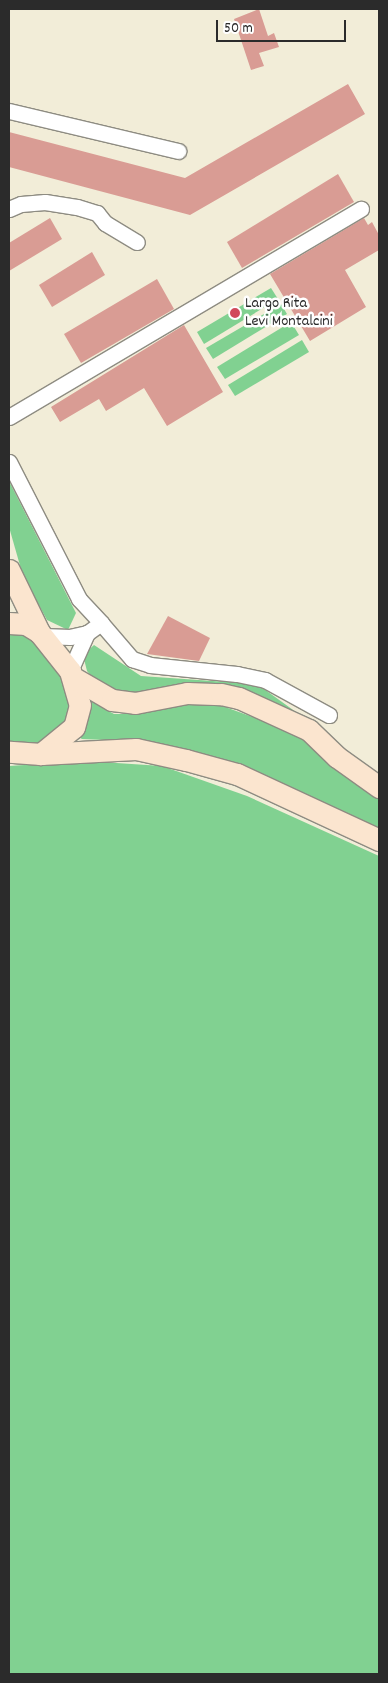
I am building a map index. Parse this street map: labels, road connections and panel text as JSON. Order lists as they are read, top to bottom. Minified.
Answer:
{"places":["Largo Rita Levi Montalcini"],"scale_bar":"50 m"}
